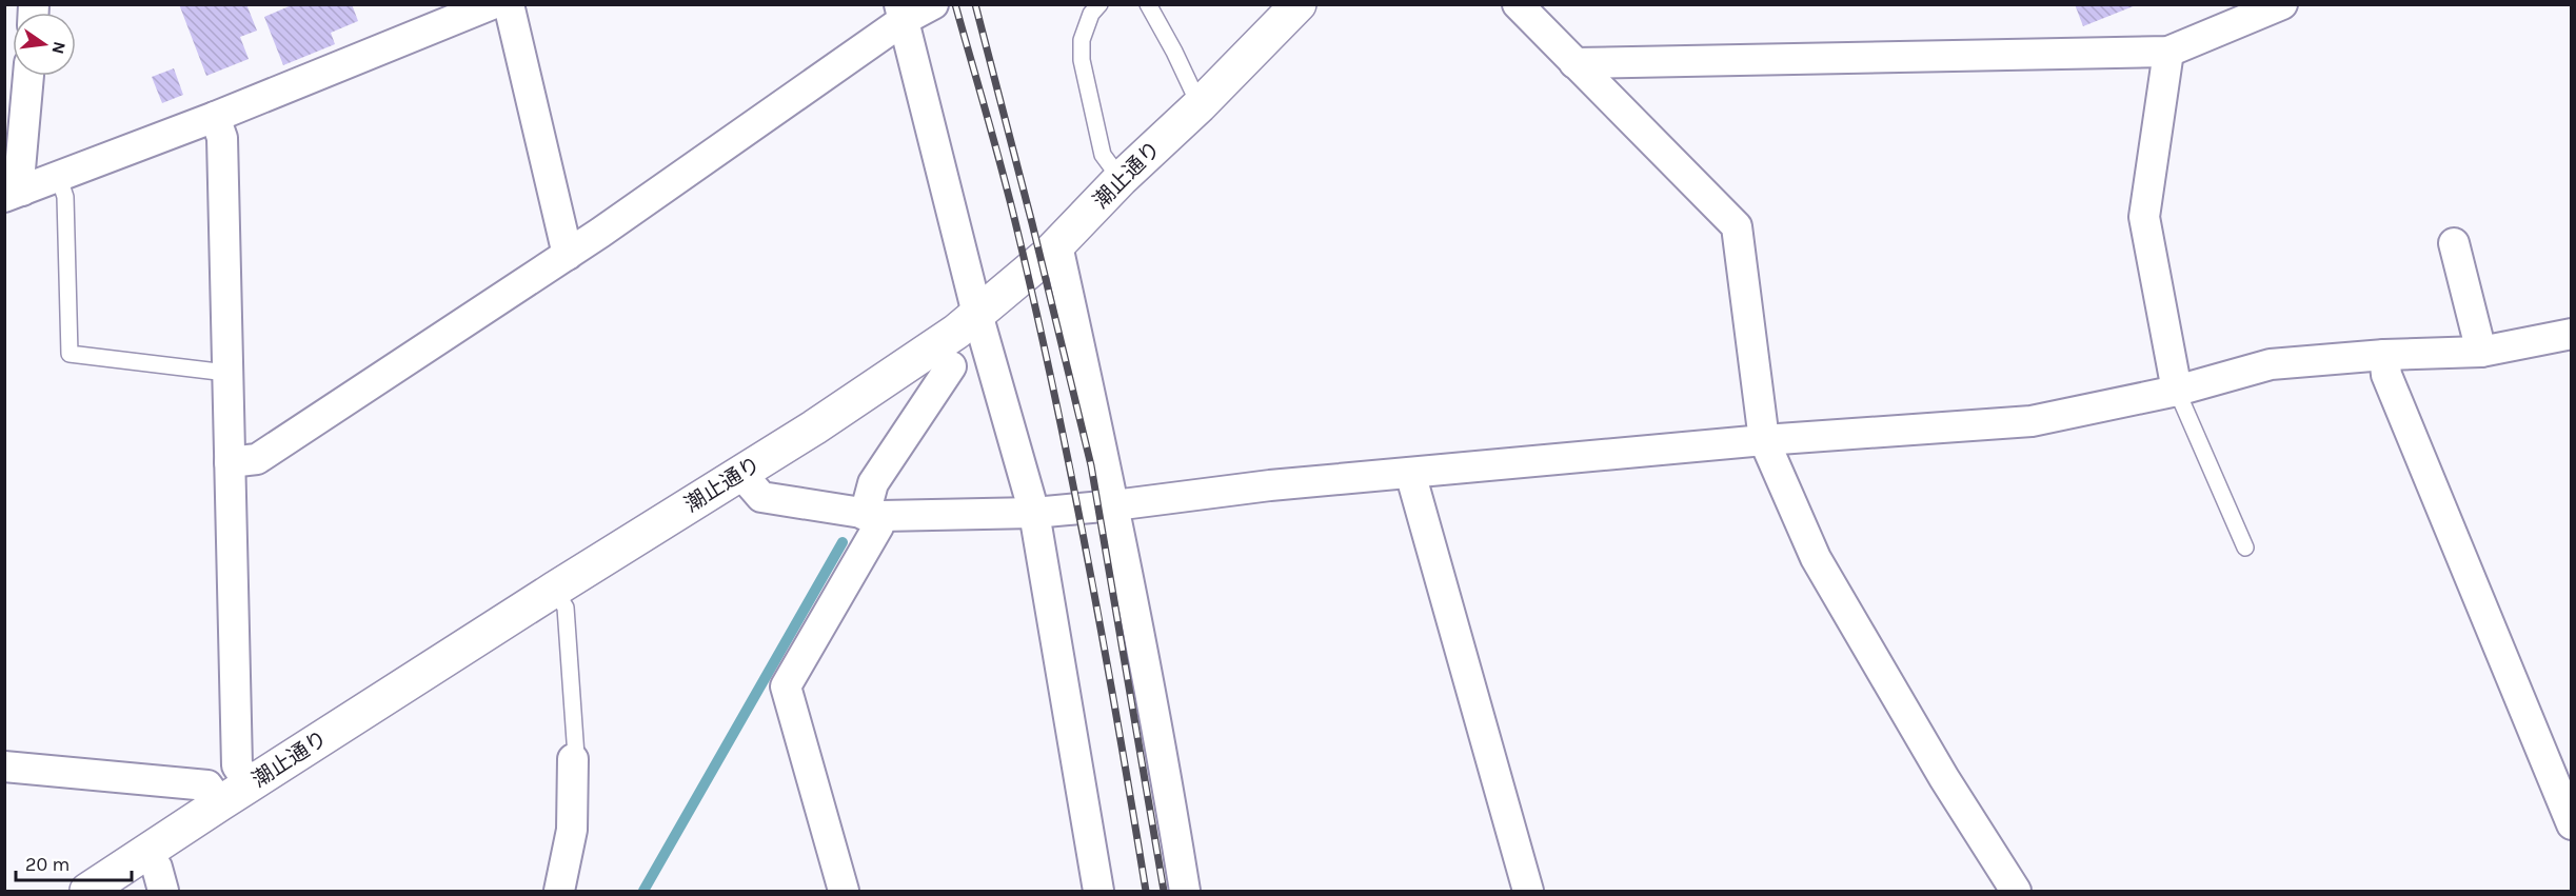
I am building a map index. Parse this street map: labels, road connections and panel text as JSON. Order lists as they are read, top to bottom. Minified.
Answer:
{"streets":{"street":["潮止通り"]},"scale_bar":"20 m","north":"right"}
